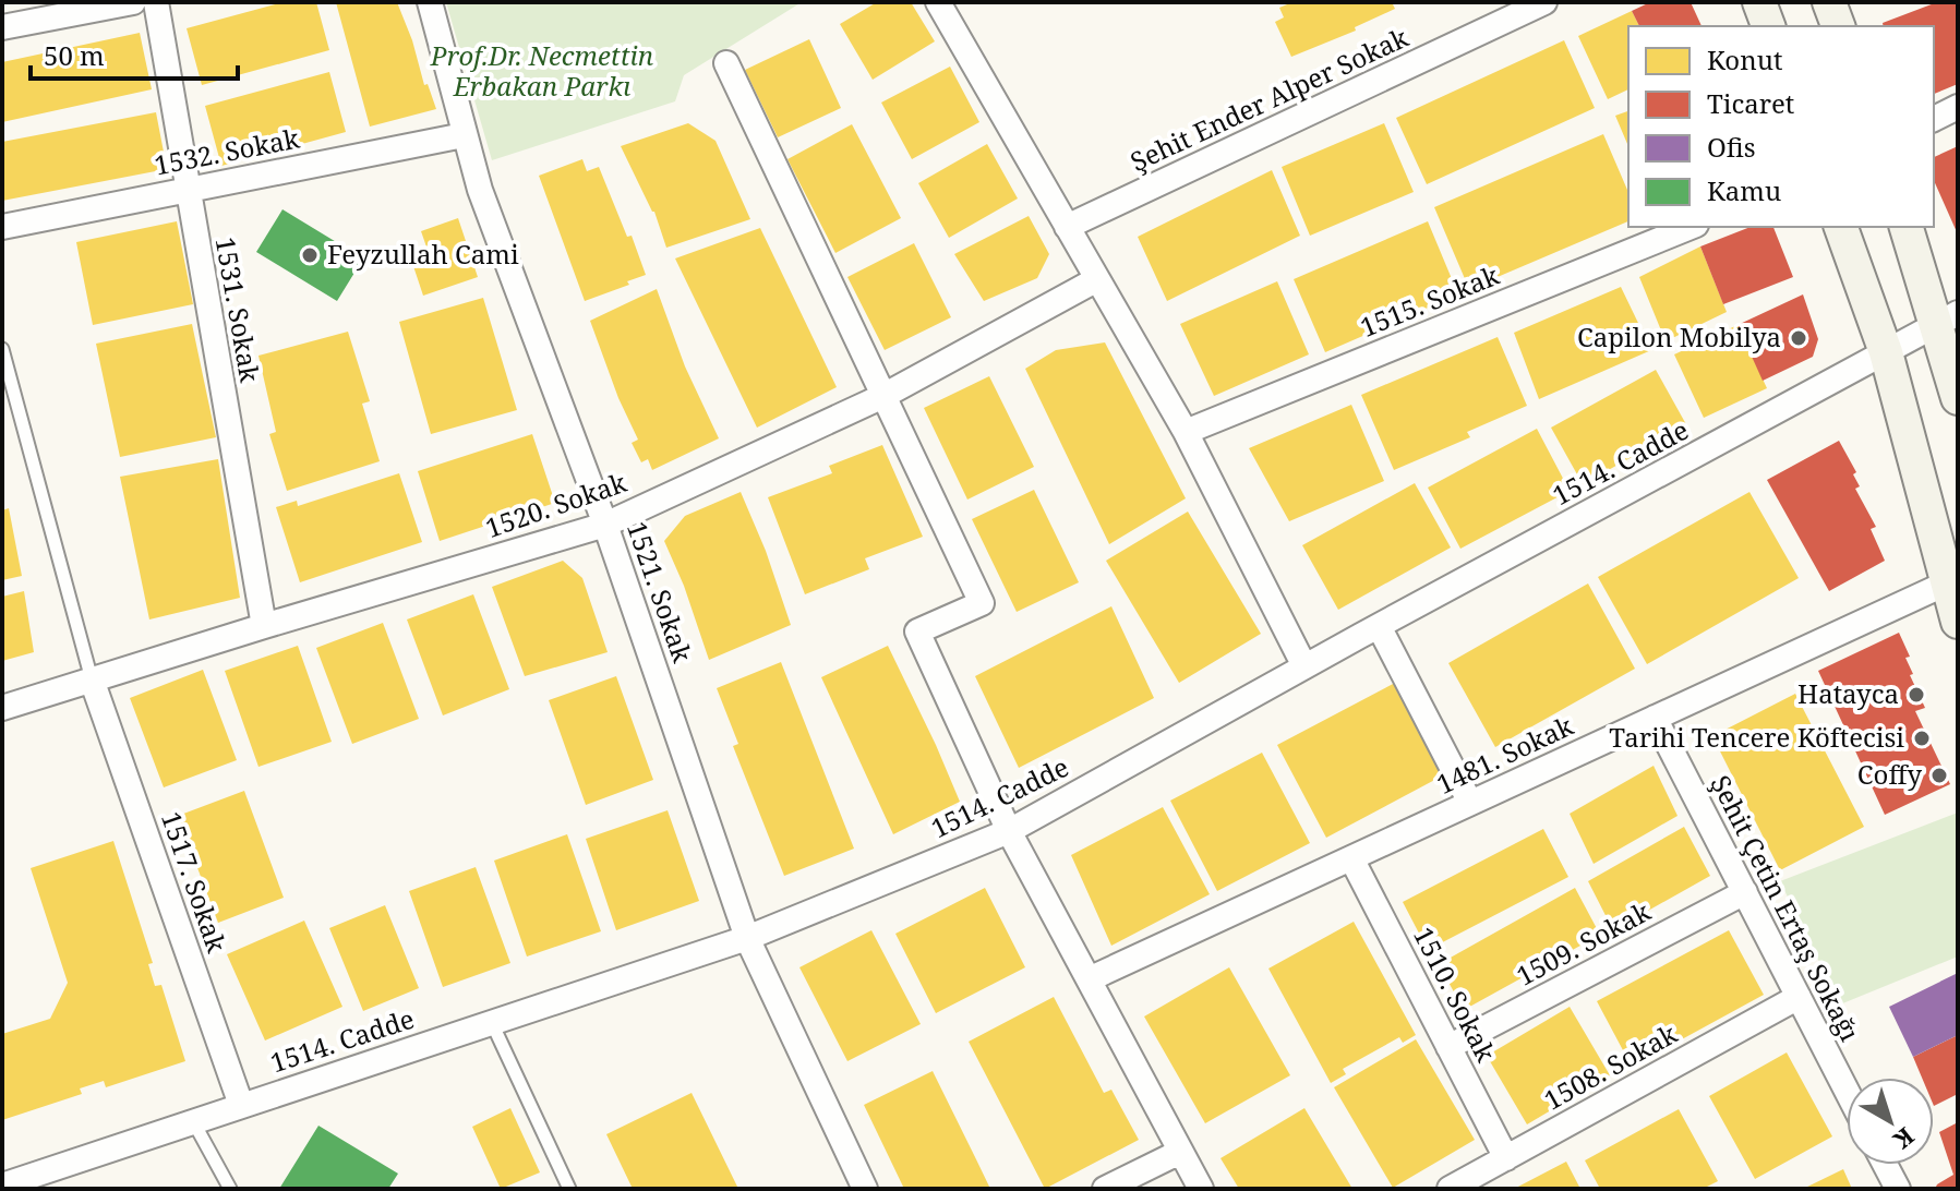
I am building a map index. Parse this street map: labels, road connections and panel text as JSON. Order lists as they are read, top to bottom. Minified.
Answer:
{"streets":{"street":["Şehit Ender Alper Sokak","1532. Sokak","1515. Sokak","1531. Sokak","1514. Cadde","1520. Sokak","1521. Sokak","1481. Sokak","1517. Sokak","Şehit Çetin Ertaş Sokağı","1509. Sokak","1510. Sokak","1508. Sokak"]},"crossings":[["1532. Sokak","1531. Sokak"],["1532. Sokak","1521. Sokak"],["1531. Sokak","1520. Sokak"],["1514. Cadde","1521. Sokak"],["1514. Cadde","1517. Sokak"],["1520. Sokak","1521. Sokak"],["1520. Sokak","1517. Sokak"],["1481. Sokak","Şehit Çetin Ertaş Sokağı"],["1481. Sokak","1510. Sokak"],["Şehit Çetin Ertaş Sokağı","1509. Sokak"],["Şehit Çetin Ertaş Sokağı","1508. Sokak"],["1509. Sokak","1510. Sokak"],["1510. Sokak","1508. Sokak"]],"parks":["Prof.Dr. Necmettin Erbakan Parkı"],"places":["Feyzullah Cami","Capilon Mobilya","Hatayca","Tarihi Tencere Köftecisi","Coffy"],"legend":["Konut","Ticaret","Ofis","Kamu"],"scale_bar":"50 m","north":"bottom right"}
